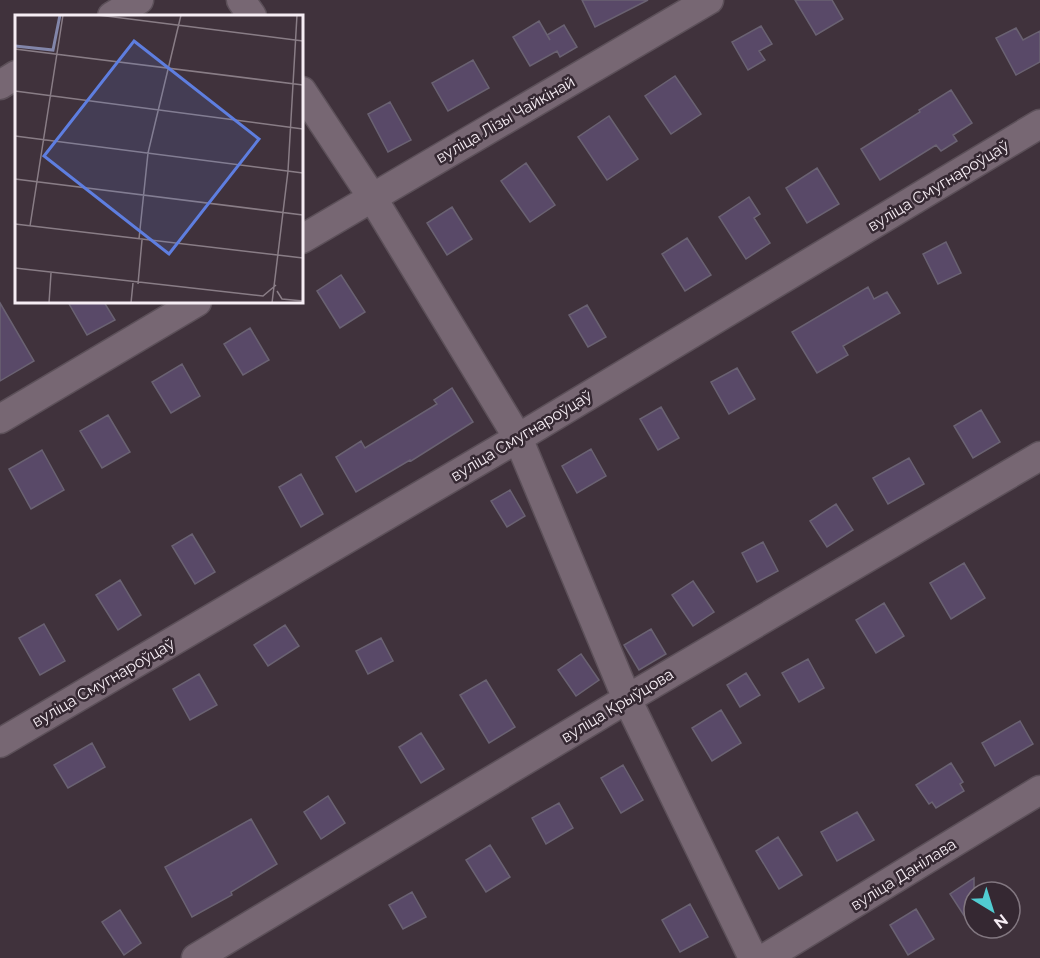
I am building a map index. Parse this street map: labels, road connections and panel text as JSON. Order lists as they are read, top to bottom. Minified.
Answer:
{"streets":{"street":["вуліца Лізы Чайкінай","вуліца Смугнароўцаў","вуліца Крыўцова","вуліца Данілава"]},"north":"bottom right"}
